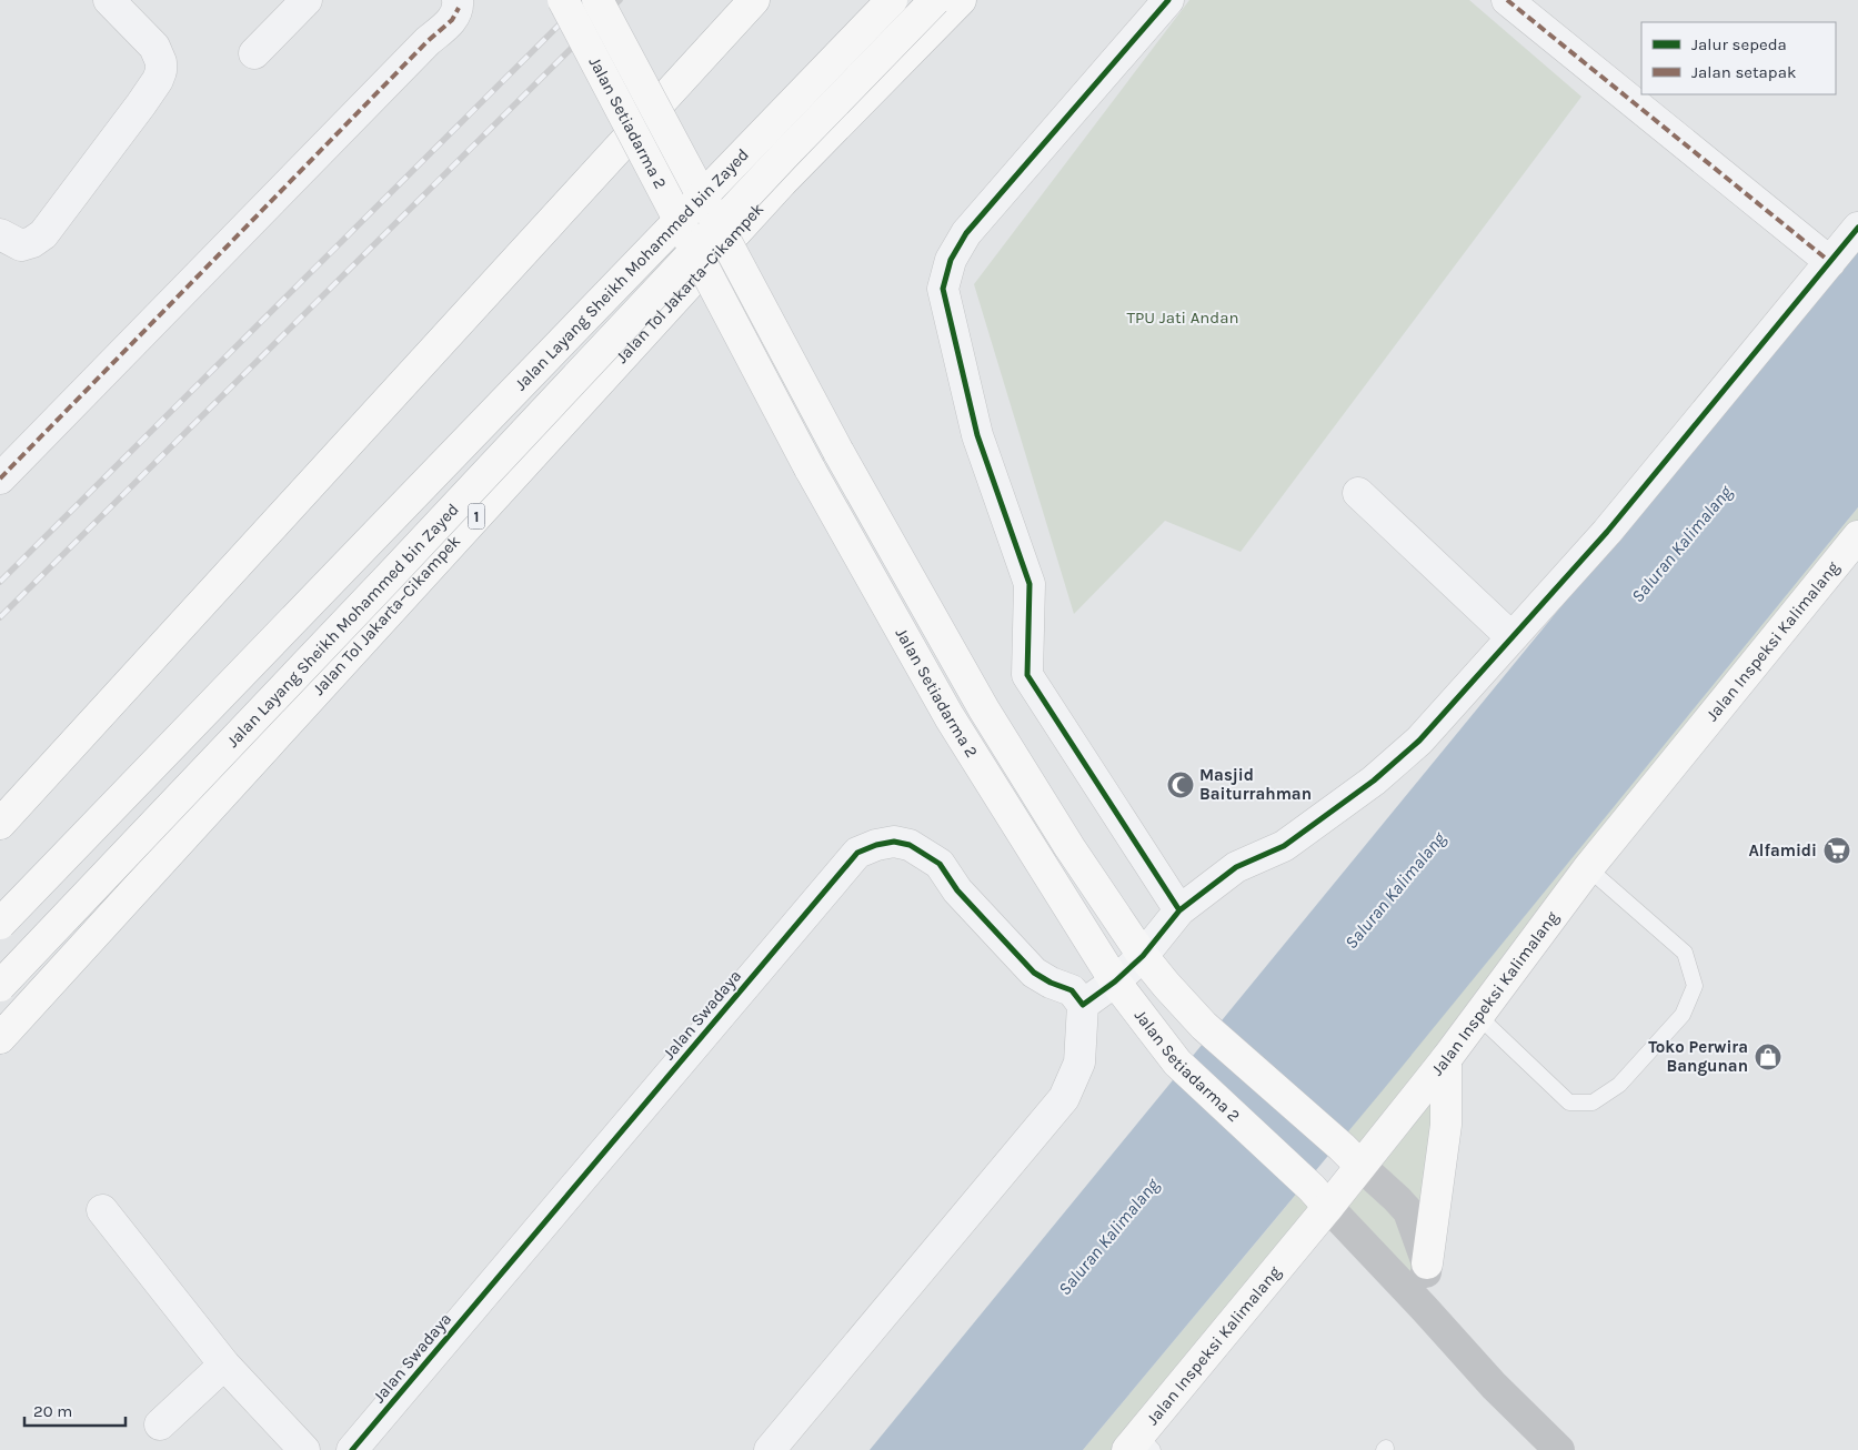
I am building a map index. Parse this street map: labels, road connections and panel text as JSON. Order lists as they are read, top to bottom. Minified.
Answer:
{"streets":{"main road":["Jalan Setiadarma 2","Jalan Layang Sheikh Mohammed bin Zayed","Jalan Tol Jakarta–Cikampek","1","Jalan Inspeksi Kalimalang"],"street":["Jalan Swadaya"]},"crossings":[["Jalan Setiadarma 2","Jalan Inspeksi Kalimalang"]],"water":["Saluran Kalimalang"],"parks":["TPU Jati Andan"],"places":{"mosque":["Masjid Baiturrahman"],"supermarket":["Alfamidi"],"shop":["Toko Perwira Bangunan"]},"legend":["Jalur sepeda","Jalan setapak"],"scale_bar":"20 m"}
